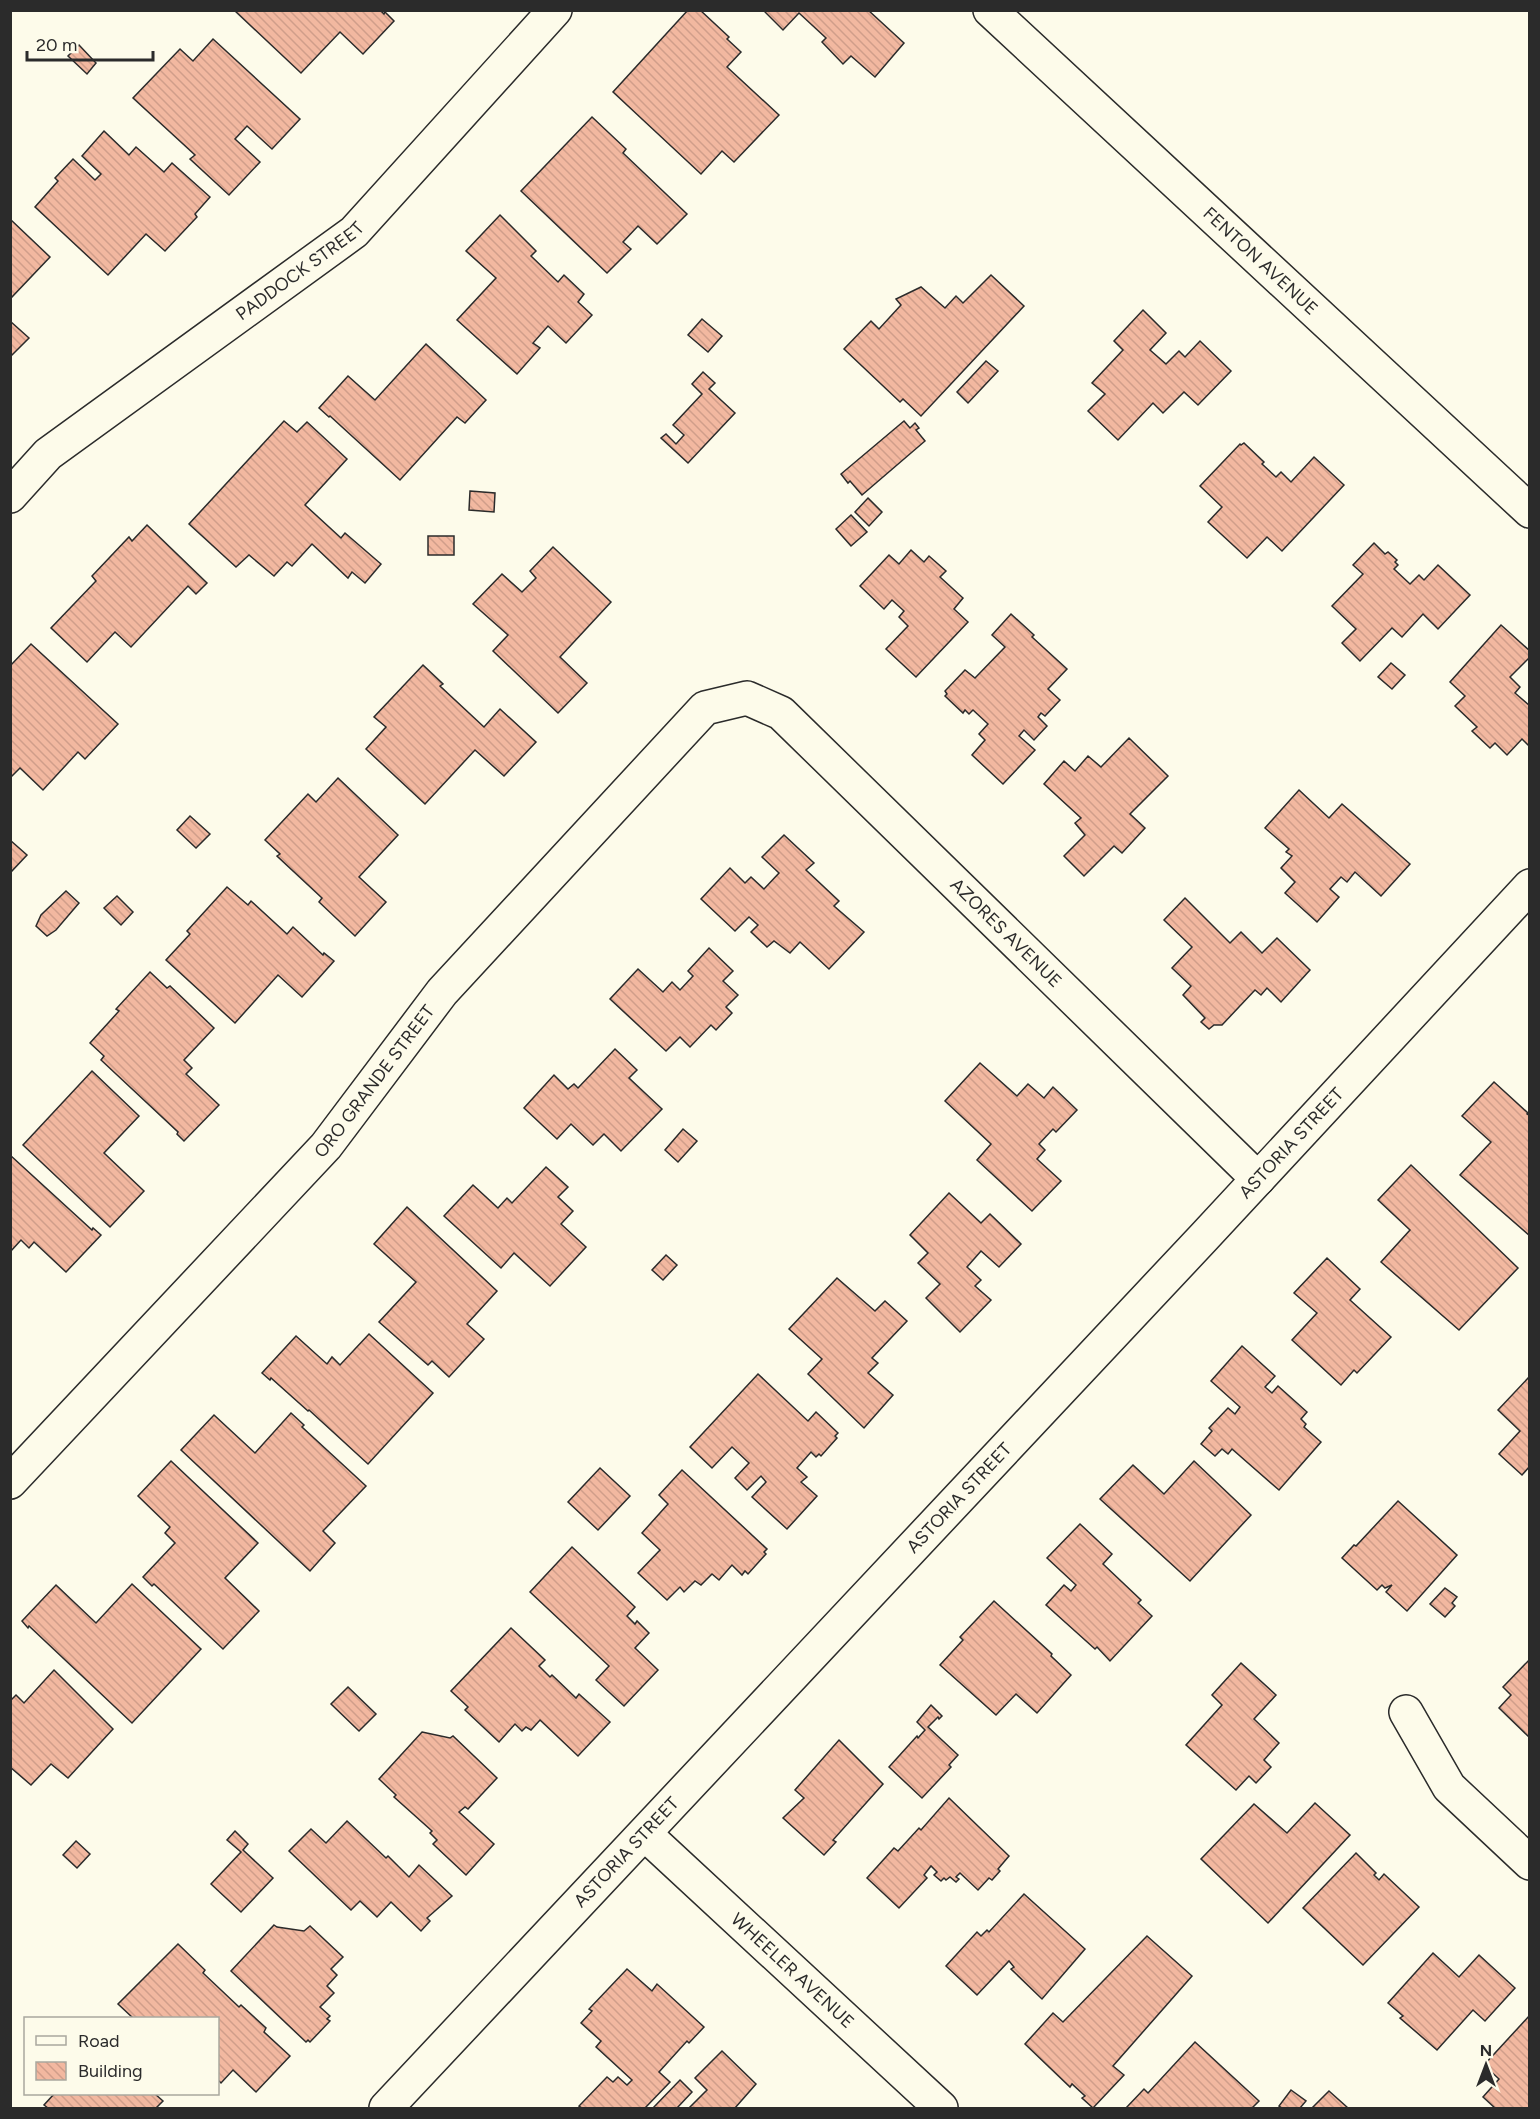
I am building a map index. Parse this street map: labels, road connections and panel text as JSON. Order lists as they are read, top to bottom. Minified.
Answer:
{"streets":{"street":["FENTON AVENUE","PADDOCK STREET","AZORES AVENUE","ORO GRANDE STREET","ASTORIA STREET","WHEELER AVENUE"]},"crossings":[["AZORES AVENUE","ORO GRANDE STREET"],["AZORES AVENUE","ASTORIA STREET"],["ASTORIA STREET","WHEELER AVENUE"]],"legend":["Road","Building"],"scale_bar":"20 m","north":"top"}
